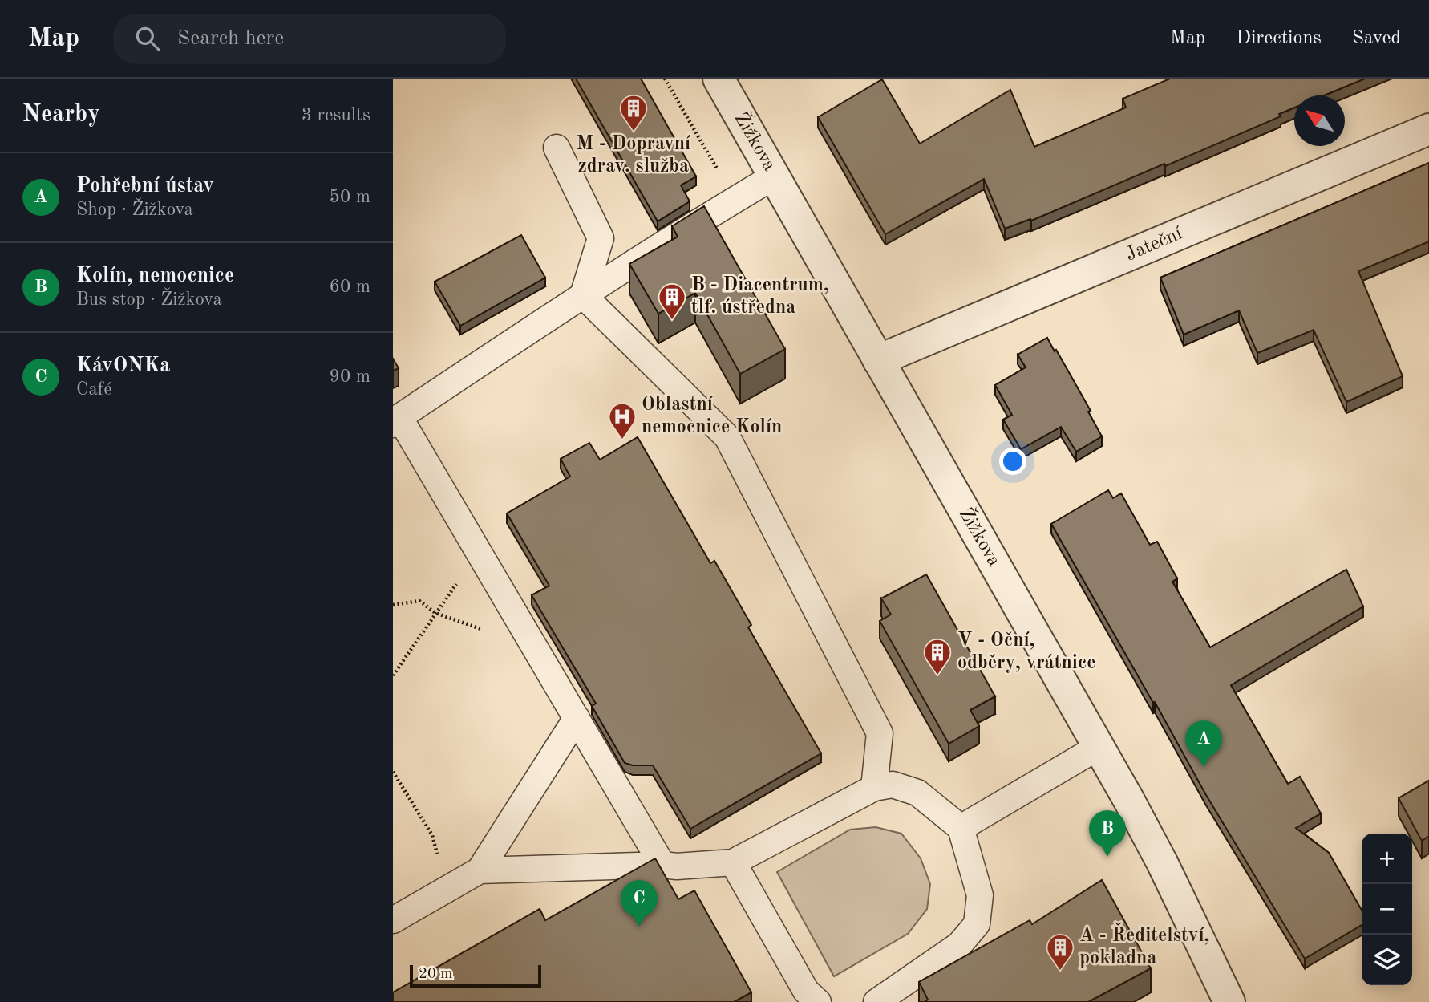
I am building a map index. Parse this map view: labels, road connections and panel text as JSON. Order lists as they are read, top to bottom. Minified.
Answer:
{"streets":{"street":["Žižkova","Jateční"]},"crossings":[["Žižkova","Jateční"]],"places":{"building":["M - Dopravní zdrav. služba","B - Diacentrum, tlf. ústředna","V - Oční, odběry, vrátnice","A - Ředitelství, pokladna"],"hospital":["Oblastní nemocnice Kolín"]},"scale_bar":"20 m","north":"top left","page":{"header":"Map","search":"Search here","nav":["Map","Directions","Saved"],"heading":["Nearby","3 results"],"list":[{"mark":"A","name":"Pohřební ústav","note":"Shop · Žižkova","value":"50 m"},{"mark":"B","name":"Kolín, nemocnice","note":"Bus stop · Žižkova","value":"60 m"},{"mark":"C","name":"KávONKa","note":"Café","value":"90 m"}],"pins":["A","B","C"],"map_buttons":["+","−"],"scale":"20 m"}}
